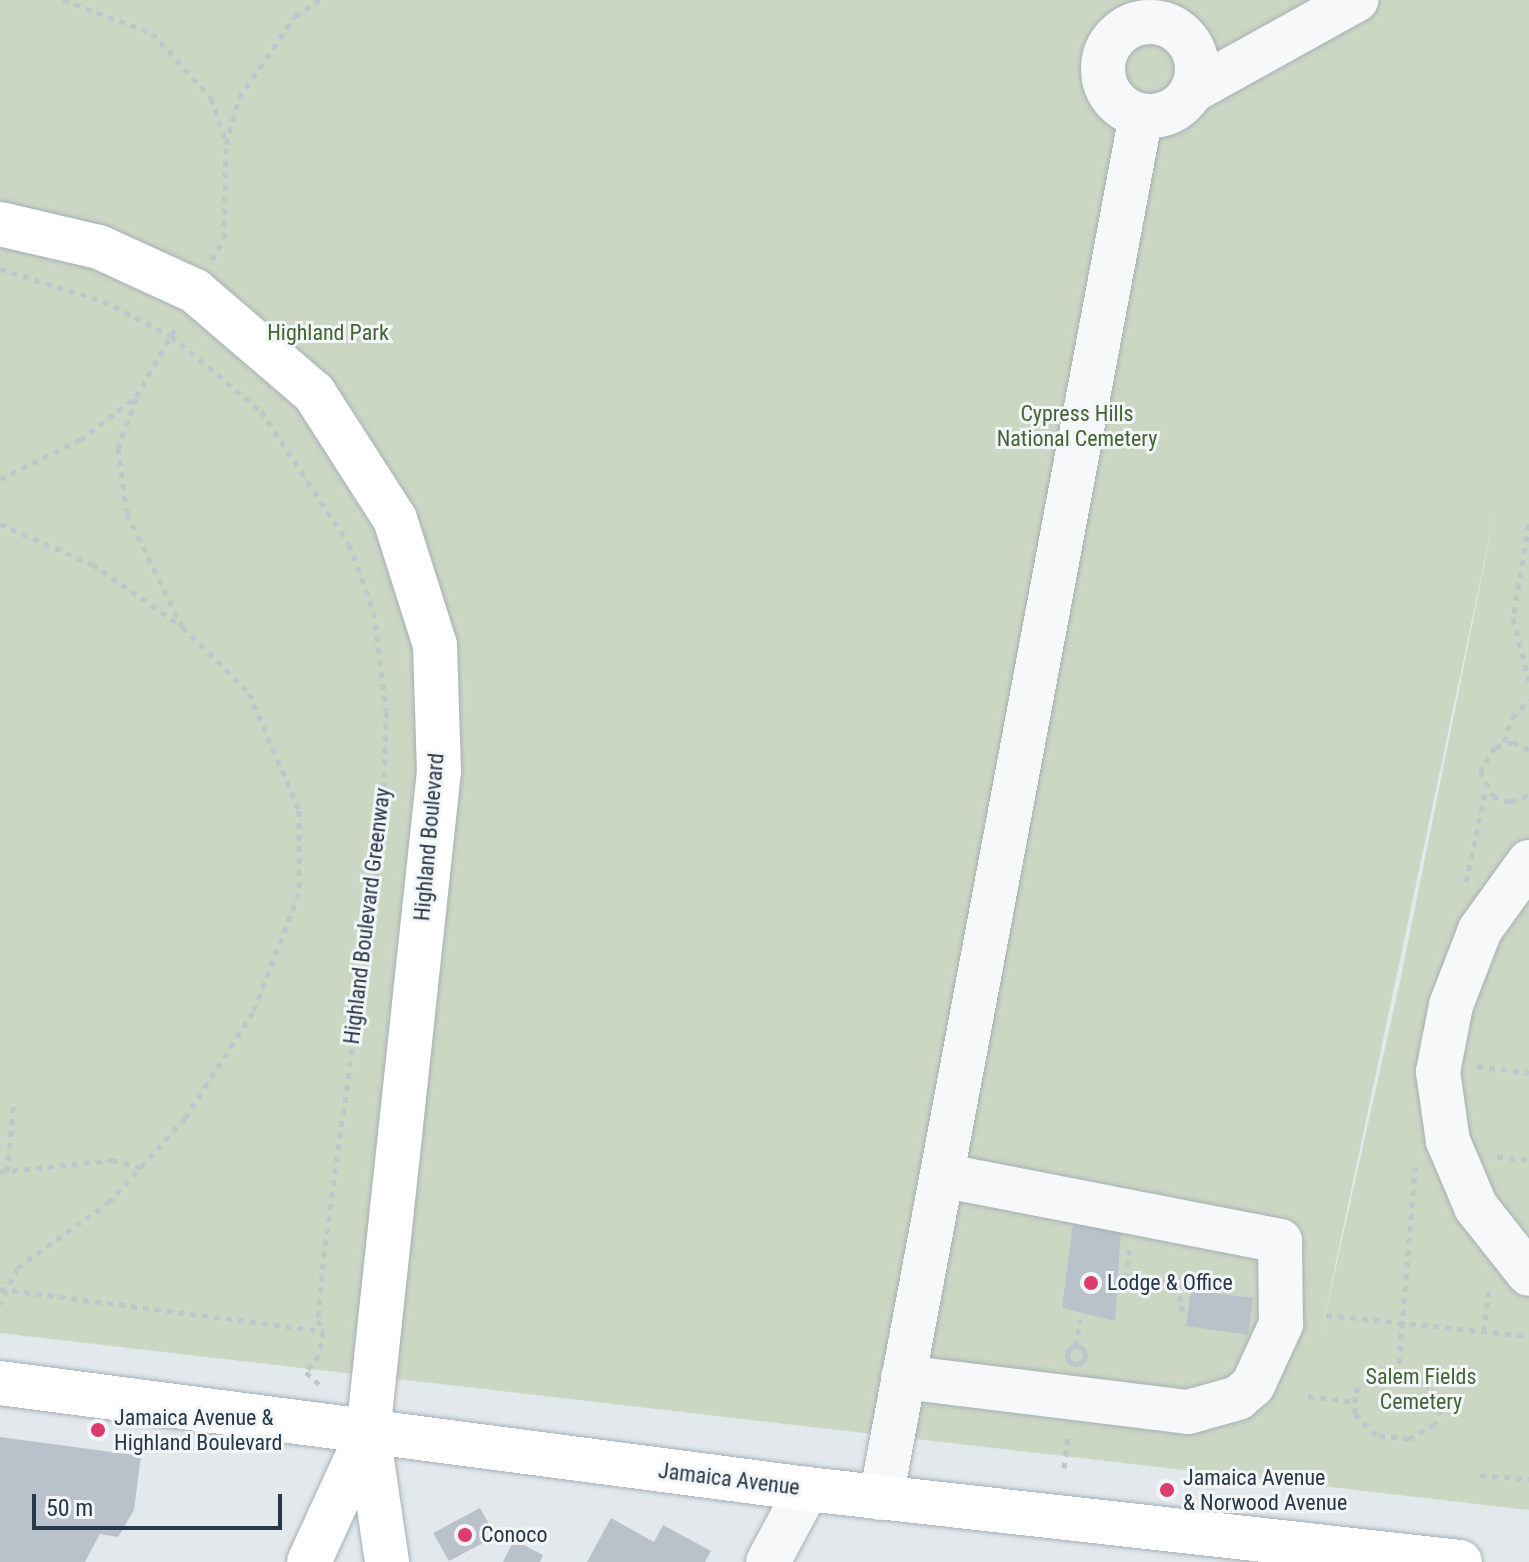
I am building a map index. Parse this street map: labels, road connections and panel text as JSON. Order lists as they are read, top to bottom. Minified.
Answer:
{"streets":{"main road":["Highland Boulevard","Jamaica Avenue"],"path":["Highland Boulevard Greenway"]},"crossings":[["Highland Boulevard","Jamaica Avenue"]],"parks":["Highland Park","Cypress Hills National Cemetery","Salem Fields Cemetery"],"places":["Lodge & Office","Jamaica Avenue & Highland Boulevard","Jamaica Avenue & Norwood Avenue","Conoco"],"scale_bar":"50 m"}
